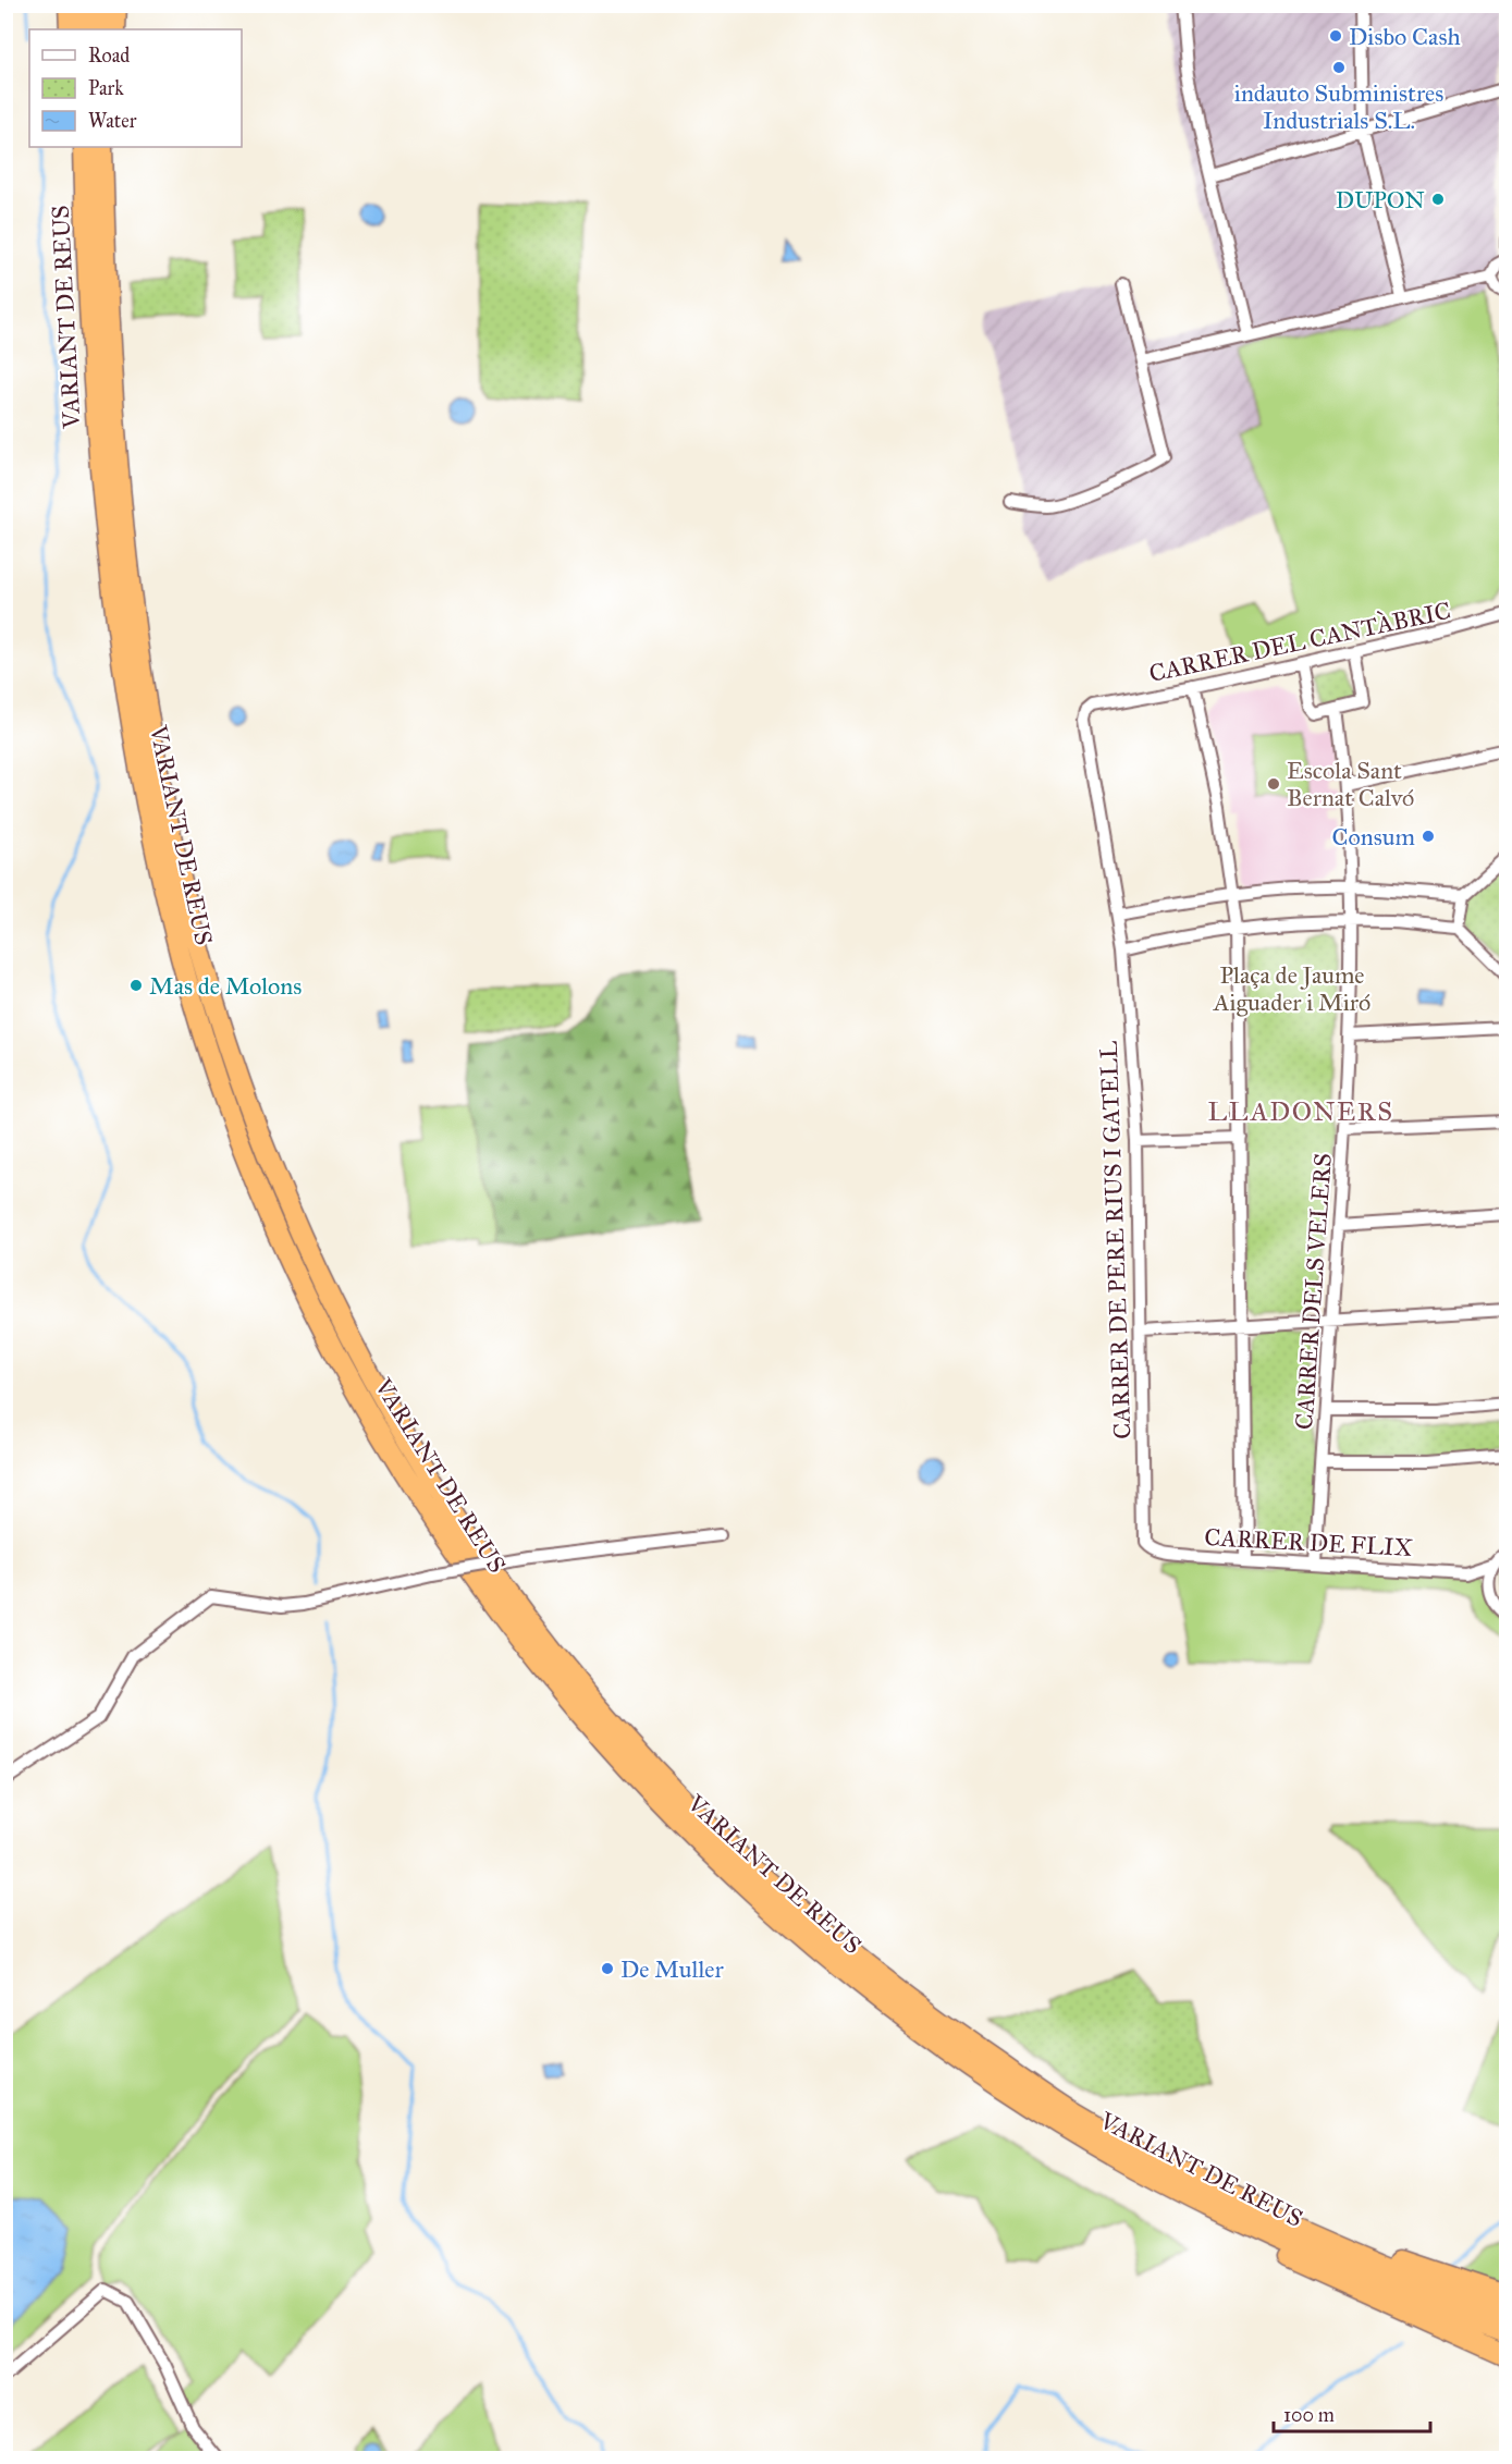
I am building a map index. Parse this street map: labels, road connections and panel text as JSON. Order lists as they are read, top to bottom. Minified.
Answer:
{"streets":{"highway":["VARIANT DE REUS"],"street":["CARRER DEL CANTÀBRIC","CARRER DE PERE RIUS I GATELL","CARRER DELS VELERS","CARRER DE FLIX"]},"crossings":[["CARRER DEL CANTÀBRIC","CARRER DE PERE RIUS I GATELL"],["CARRER DE PERE RIUS I GATELL","CARRER DE FLIX"],["CARRER DELS VELERS","CARRER DE FLIX"]],"districts":["LLADONERS"],"parks":["Plaça de Jaume Aiguader i Miró"],"places":["Disbo Cash","indauto Subministres Industrials S.L.","DUPON","Escola Sant Bernat Calvó","Consum","Mas de Molons","De Muller"],"legend":["Road","Park","Water"],"scale_bar":"100 m"}
